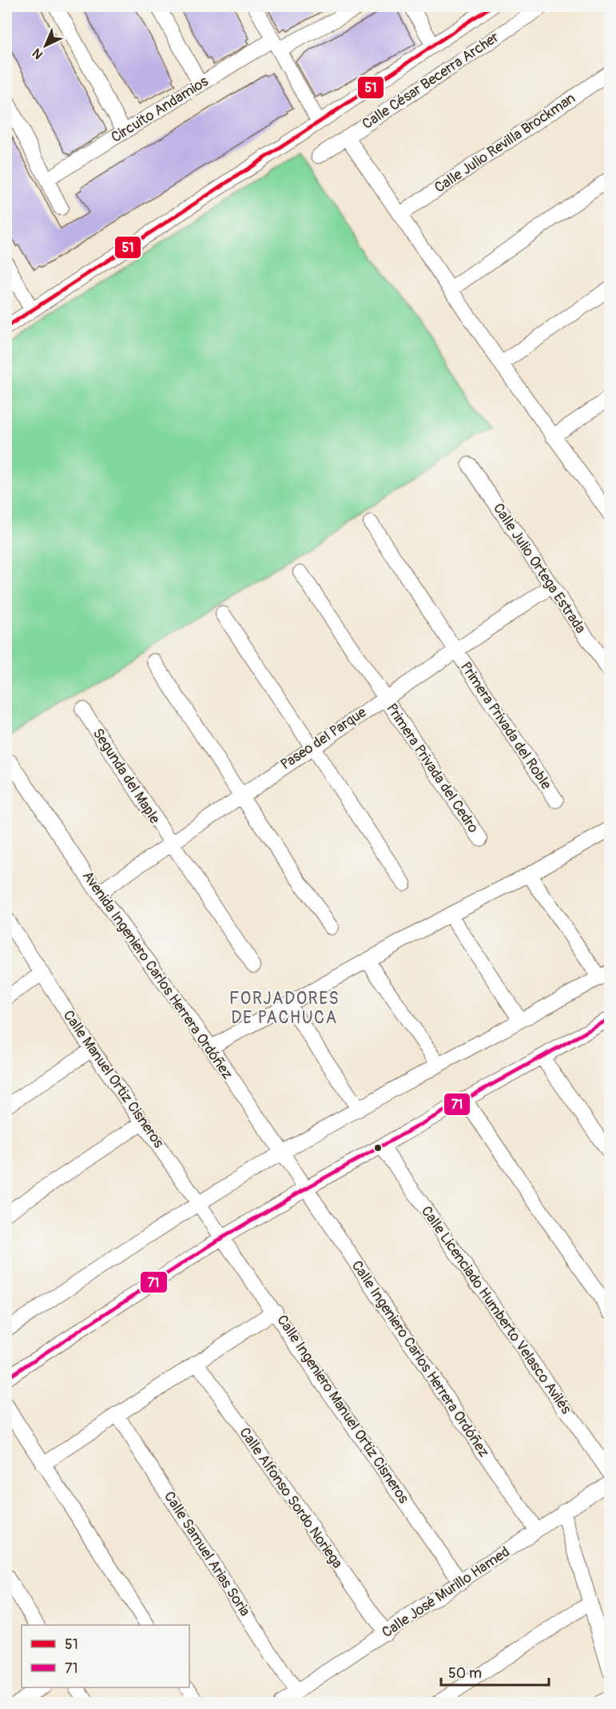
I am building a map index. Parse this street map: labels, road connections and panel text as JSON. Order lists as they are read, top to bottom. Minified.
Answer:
{"streets":{"street":["Calle César Becerra Archer","Circuito Andamios","Calle Julio Revilla Brockman","Calle Julio Ortega Estrada","Primera Privada del Roble","Paseo del Parque","Primera Privada del Cedro","Segunda del Maple","Avenida Ingeniero Carlos Herrera Ordóñez","Calle Manuel Ortiz Cisneros","Calle Licenciado Humberto Velasco Avilés","Calle Ingeniero Carlos Herrera Ordóñez","Calle Ingeniero Manuel Ortiz Cisneros","Calle Alfonso Sordo Noriega","Calle Samuel Arias Soria","Calle José Murillo Hamed"]},"crossings":[["Calle Julio Ortega Estrada","Paseo del Parque"],["Primera Privada del Roble","Paseo del Parque"],["Paseo del Parque","Primera Privada del Cedro"],["Paseo del Parque","Segunda del Maple"],["Paseo del Parque","Avenida Ingeniero Carlos Herrera Ordóñez"],["Avenida Ingeniero Carlos Herrera Ordóñez","Calle Ingeniero Carlos Herrera Ordóñez"],["Calle Manuel Ortiz Cisneros","Calle Ingeniero Manuel Ortiz Cisneros"],["Calle Ingeniero Carlos Herrera Ordóñez","Calle José Murillo Hamed"],["Calle Ingeniero Manuel Ortiz Cisneros","Calle José Murillo Hamed"],["Calle Alfonso Sordo Noriega","Calle José Murillo Hamed"],["Calle Samuel Arias Soria","Calle José Murillo Hamed"]],"districts":["FORJADORES DE PACHUCA"],"lines":["transit line 51","transit line 71"],"legend":["51","71"],"scale_bar":"50 m","north":"bottom left"}
